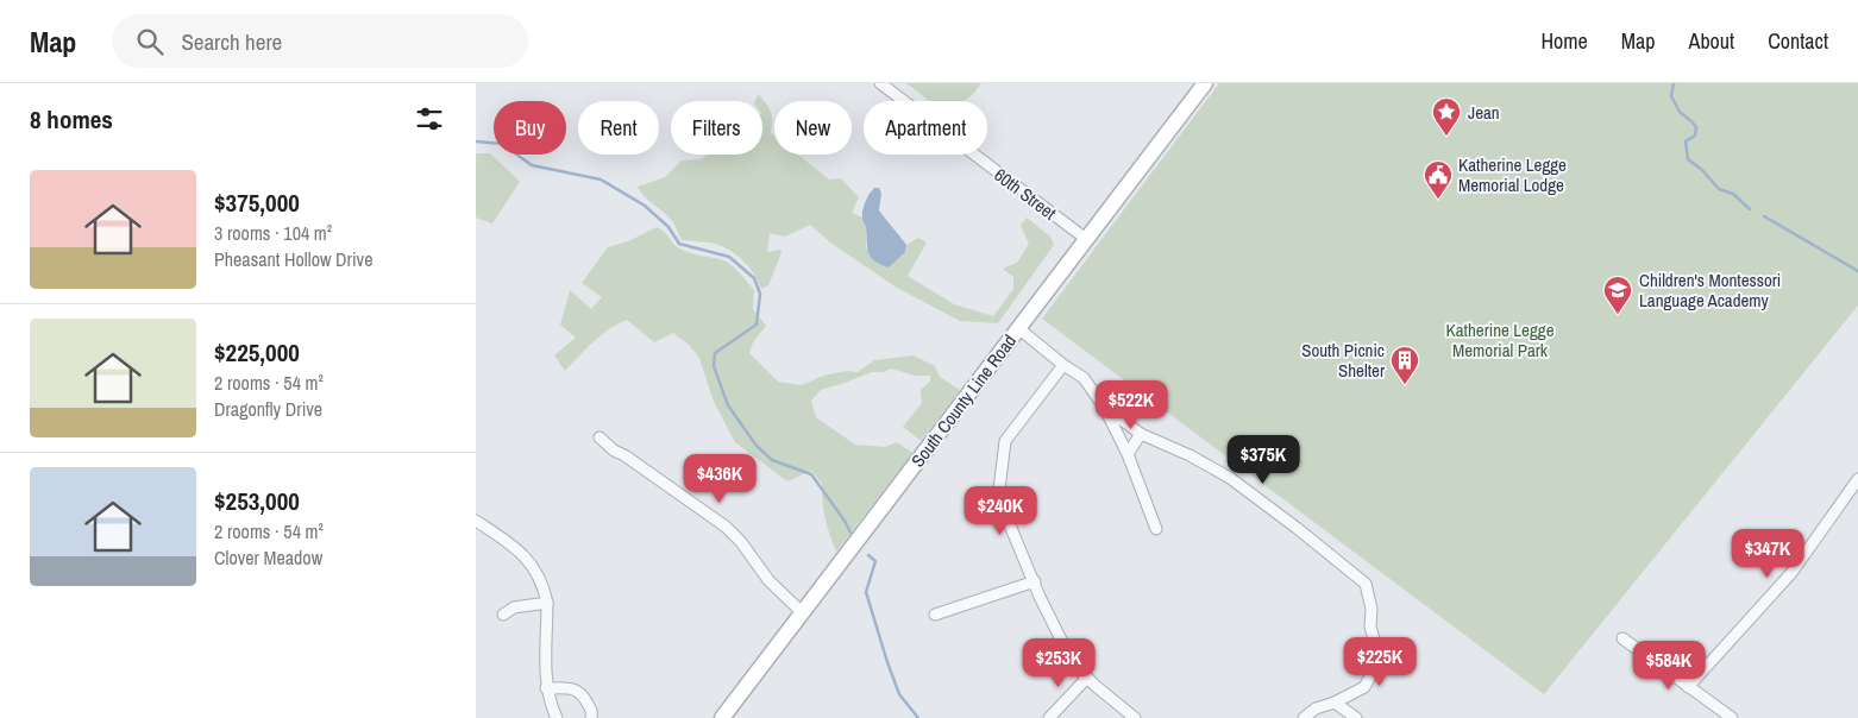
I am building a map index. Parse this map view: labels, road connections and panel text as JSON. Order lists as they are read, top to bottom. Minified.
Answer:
{"streets":{"main road":["South County Line Road"],"street":["60th Street"]},"crossings":[["60th Street","South County Line Road"]],"parks":["Katherine Legge Memorial Park"],"places":{"place":["Jean"],"public building":["Katherine Legge Memorial Lodge"],"school or university":["Children's Montessori Language Academy"],"building":["South Picnic Shelter"]},"page":{"header":"Map","search":"Search here","nav":["Home","Map","About","Contact"],"heading":"8 homes","chip":["Buy","Rent","Filters","New","Apartment"],"list":[{"name":"$375,000","note":"3 rooms · 104 m² · Pheasant Hollow Drive"},{"name":"$225,000","note":"2 rooms · 54 m² · Dragonfly Drive"},{"name":"$253,000","note":"2 rooms · 54 m² · Clover Meadow"}],"price":["$522K","$375K","$436K","$240K","$347K","$225K","$253K","$584K"]}}
